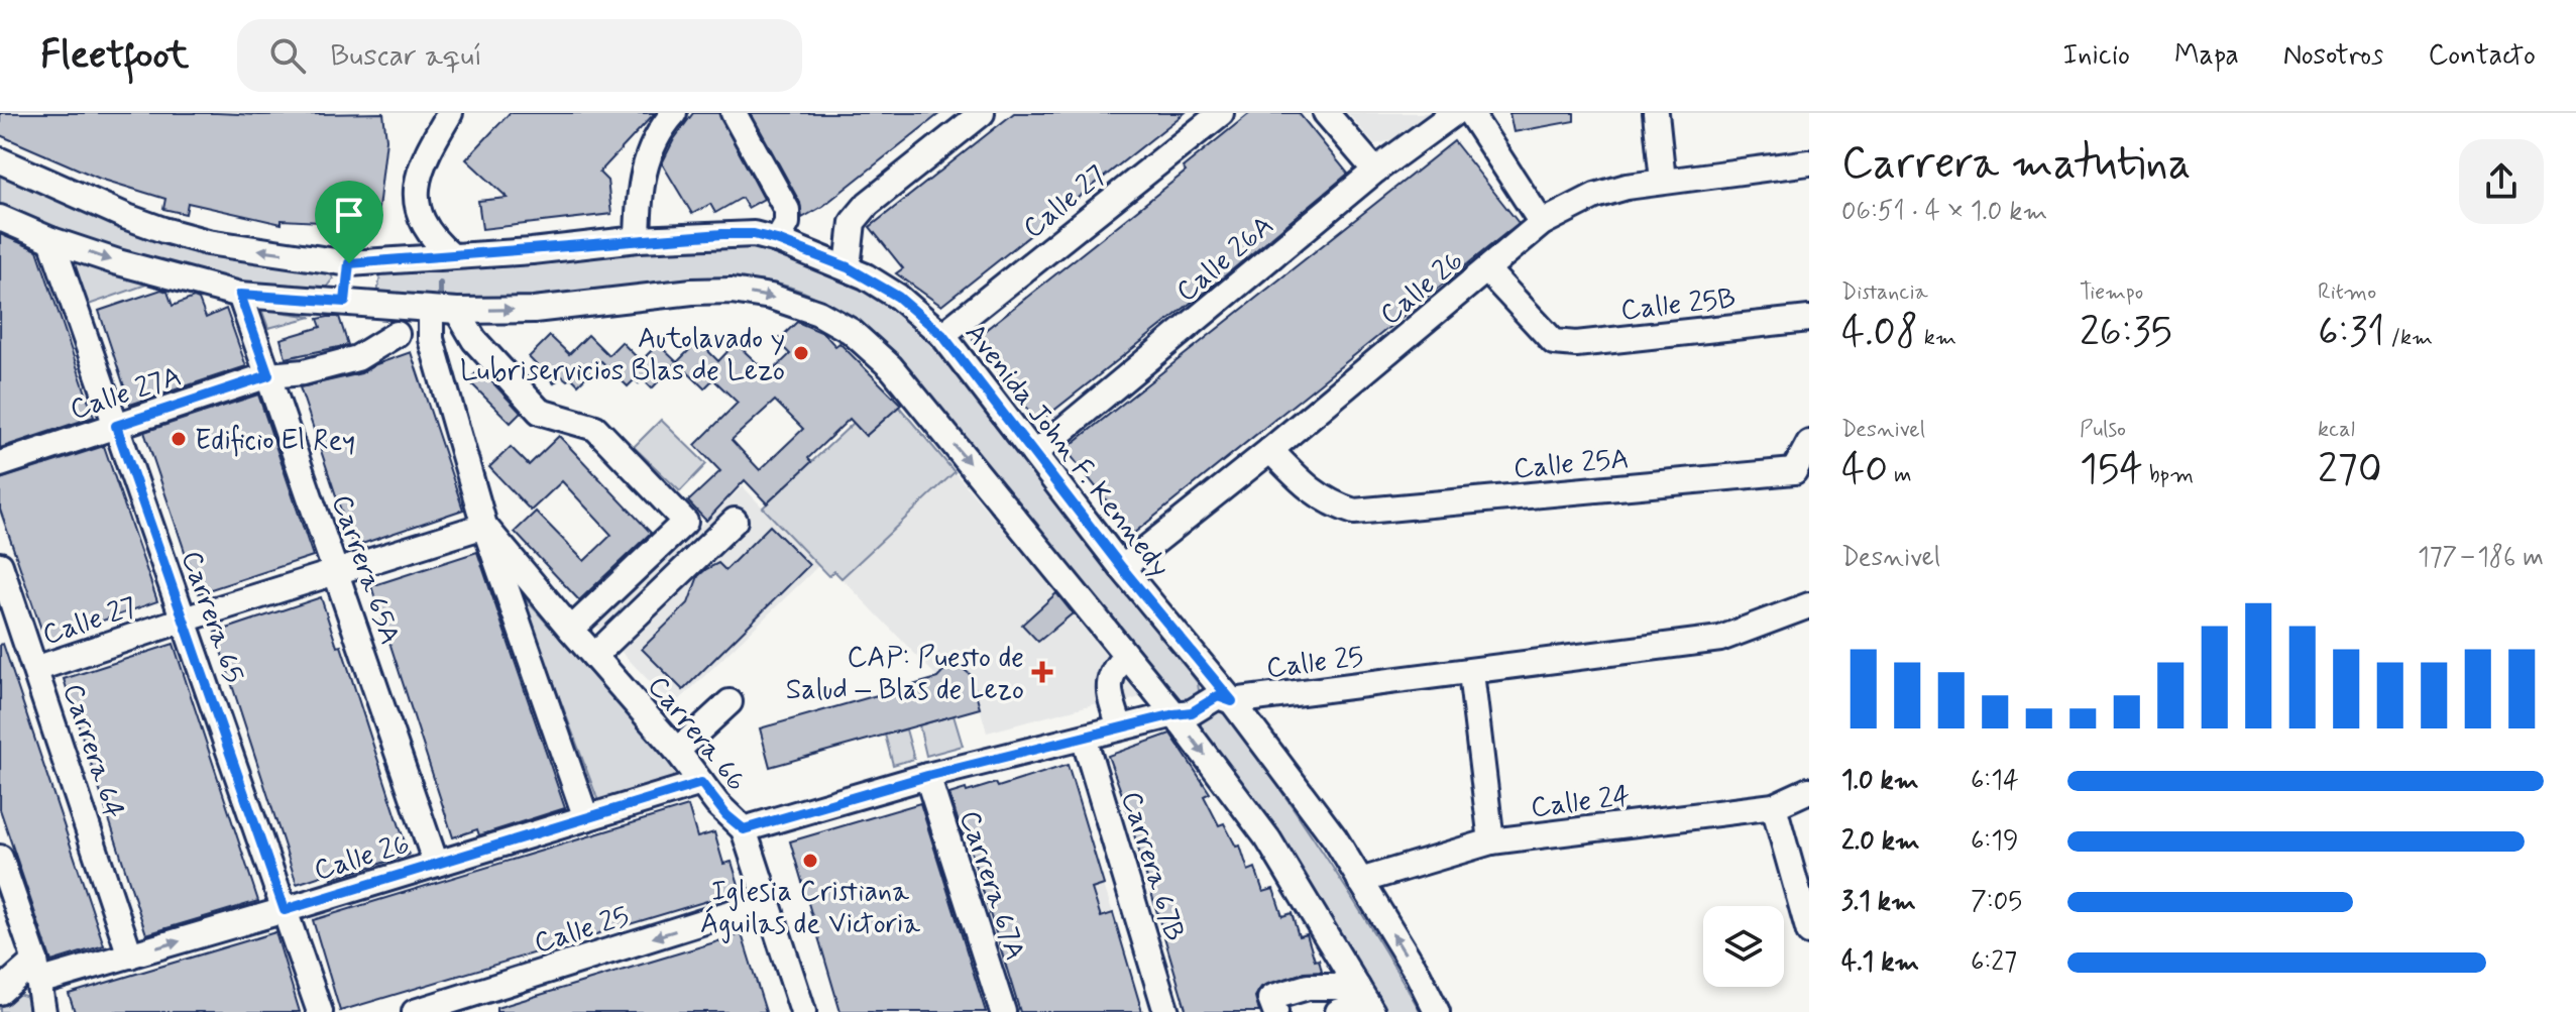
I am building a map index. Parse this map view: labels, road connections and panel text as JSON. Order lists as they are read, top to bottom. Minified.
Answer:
{"streets":{"street":["Calle 27","Calle 26A","Calle 26","Calle 25B","Calle 27A","Avenida John F. Kennedy","Calle 25A","Carrera 65A","Carrera 65","Calle 25","Carrera 66","Carrera 64","Calle 24","Carrera 67B","Carrera 67A"]},"crossings":[["Calle 27","Avenida John F. Kennedy"],["Calle 27","Carrera 65A"],["Calle 27","Carrera 65"],["Calle 27","Carrera 66"],["Calle 27","Carrera 64"],["Calle 26A","Avenida John F. Kennedy"],["Calle 26","Calle 25B"],["Calle 26","Avenida John F. Kennedy"],["Calle 26","Calle 25A"],["Calle 26","Carrera 65A"],["Calle 26","Carrera 65"],["Calle 26","Carrera 66"],["Calle 26","Carrera 64"],["Calle 27A","Carrera 65A"],["Calle 27A","Carrera 65"],["Avenida John F. Kennedy","Carrera 65A"],["Avenida John F. Kennedy","Carrera 65"],["Avenida John F. Kennedy","Calle 25"],["Avenida John F. Kennedy","Carrera 66"],["Avenida John F. Kennedy","Calle 24"],["Calle 25","Carrera 66"],["Calle 25","Carrera 67B"],["Calle 25","Carrera 67A"]],"places":{"other":["Autolavado y Lubriservicios Blas de Lezo","Edificio El Rey","Iglesia Cristiana Águilas de Victoria"],"health":["CAP: Puesto de Salud ‒ Blas de Lezo"]},"page":{"header":"Fleetfoot","search":"Buscar aquí","nav":["Inicio","Mapa","Nosotros","Contacto"],"heading":["Carrera matutina","06:51 · 4 × 1.0 km"],"stats":[["Distancia","4.08 km"],["Tiempo","26:35"],["Ritmo","6:31 /km"],["Desnivel","40 m"],["Pulso","154 bpm"],["kcal","270"]],"chart":["Desnivel","177–186 m"],"list":[{"name":"1.0 km","note":"6:14"},{"name":"2.0 km","note":"6:19"},{"name":"3.1 km","note":"7:05"},{"name":"4.1 km","note":"6:27"}]}}
